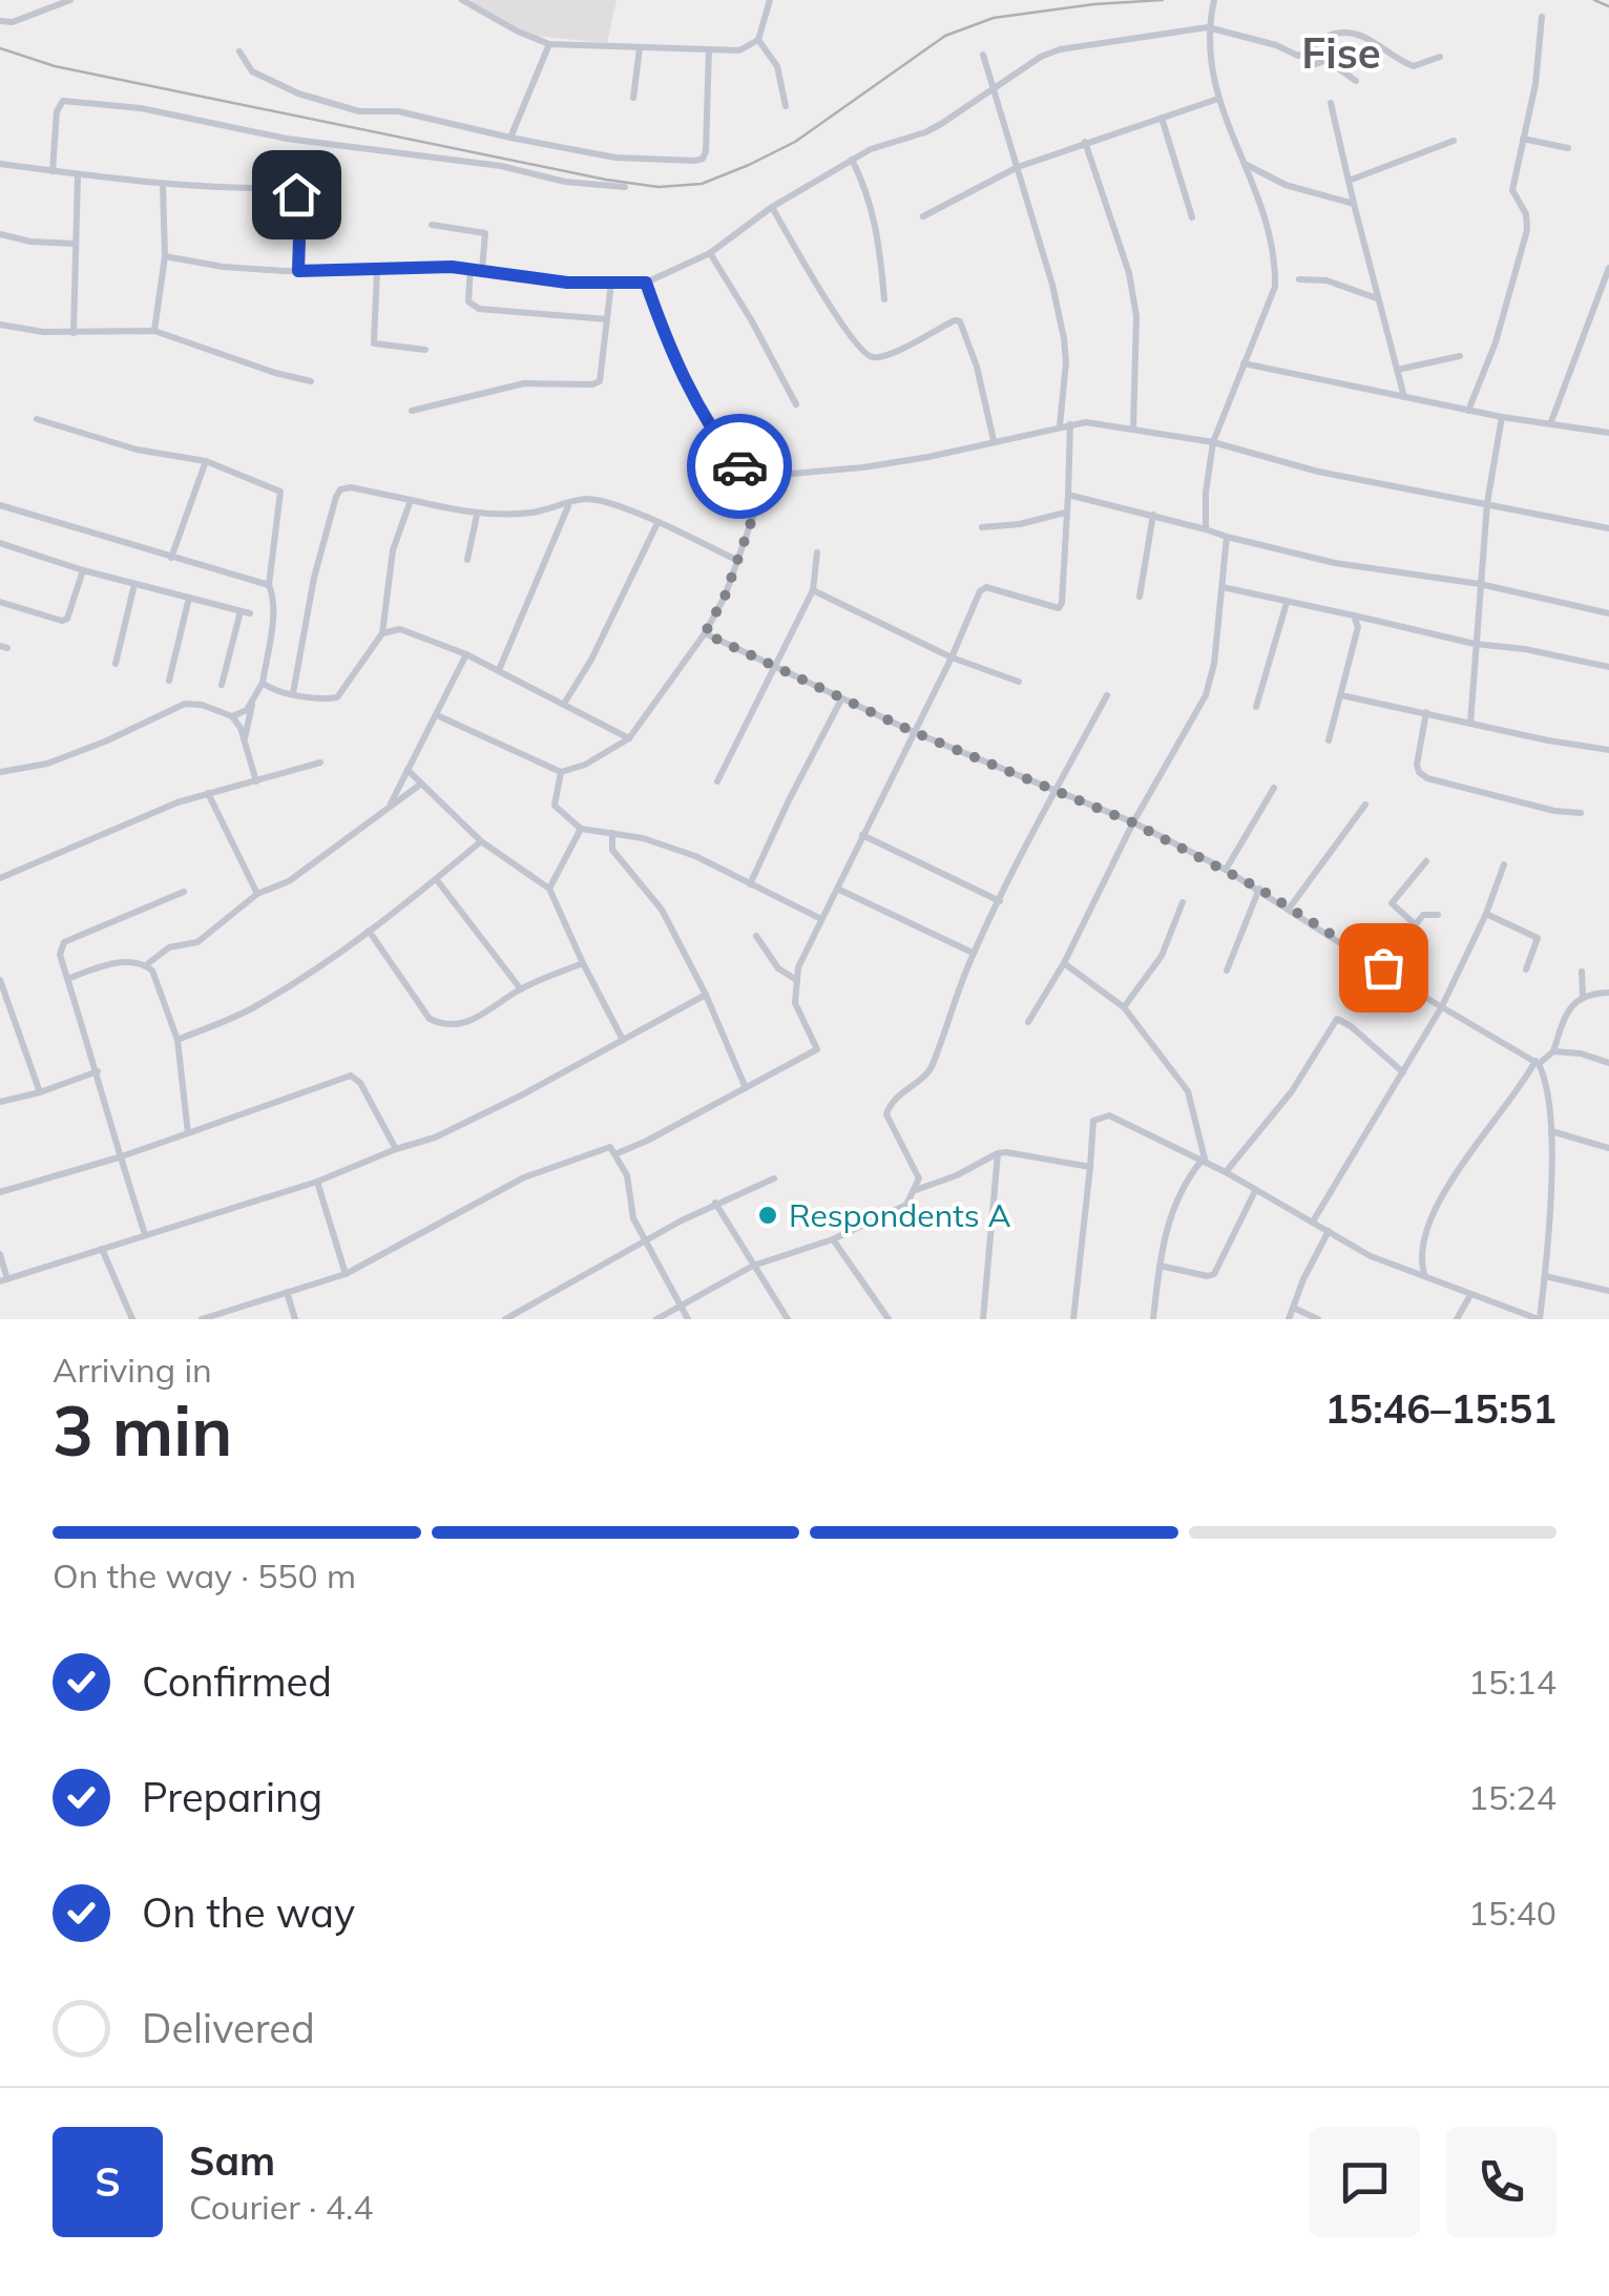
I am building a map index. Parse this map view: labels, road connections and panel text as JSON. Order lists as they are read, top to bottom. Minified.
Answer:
{"districts":["Fise"],"places":["Respondents A"],"page":{"heading":["3 min","Arriving in","15:46–15:51"],"panel":["Sam","Courier · 4.4"],"bar":"On the way · 550 m","list":[["Confirmed","15:14"],["Preparing","15:24"],["On the way","15:40"],"Delivered"],"round":"S"}}
